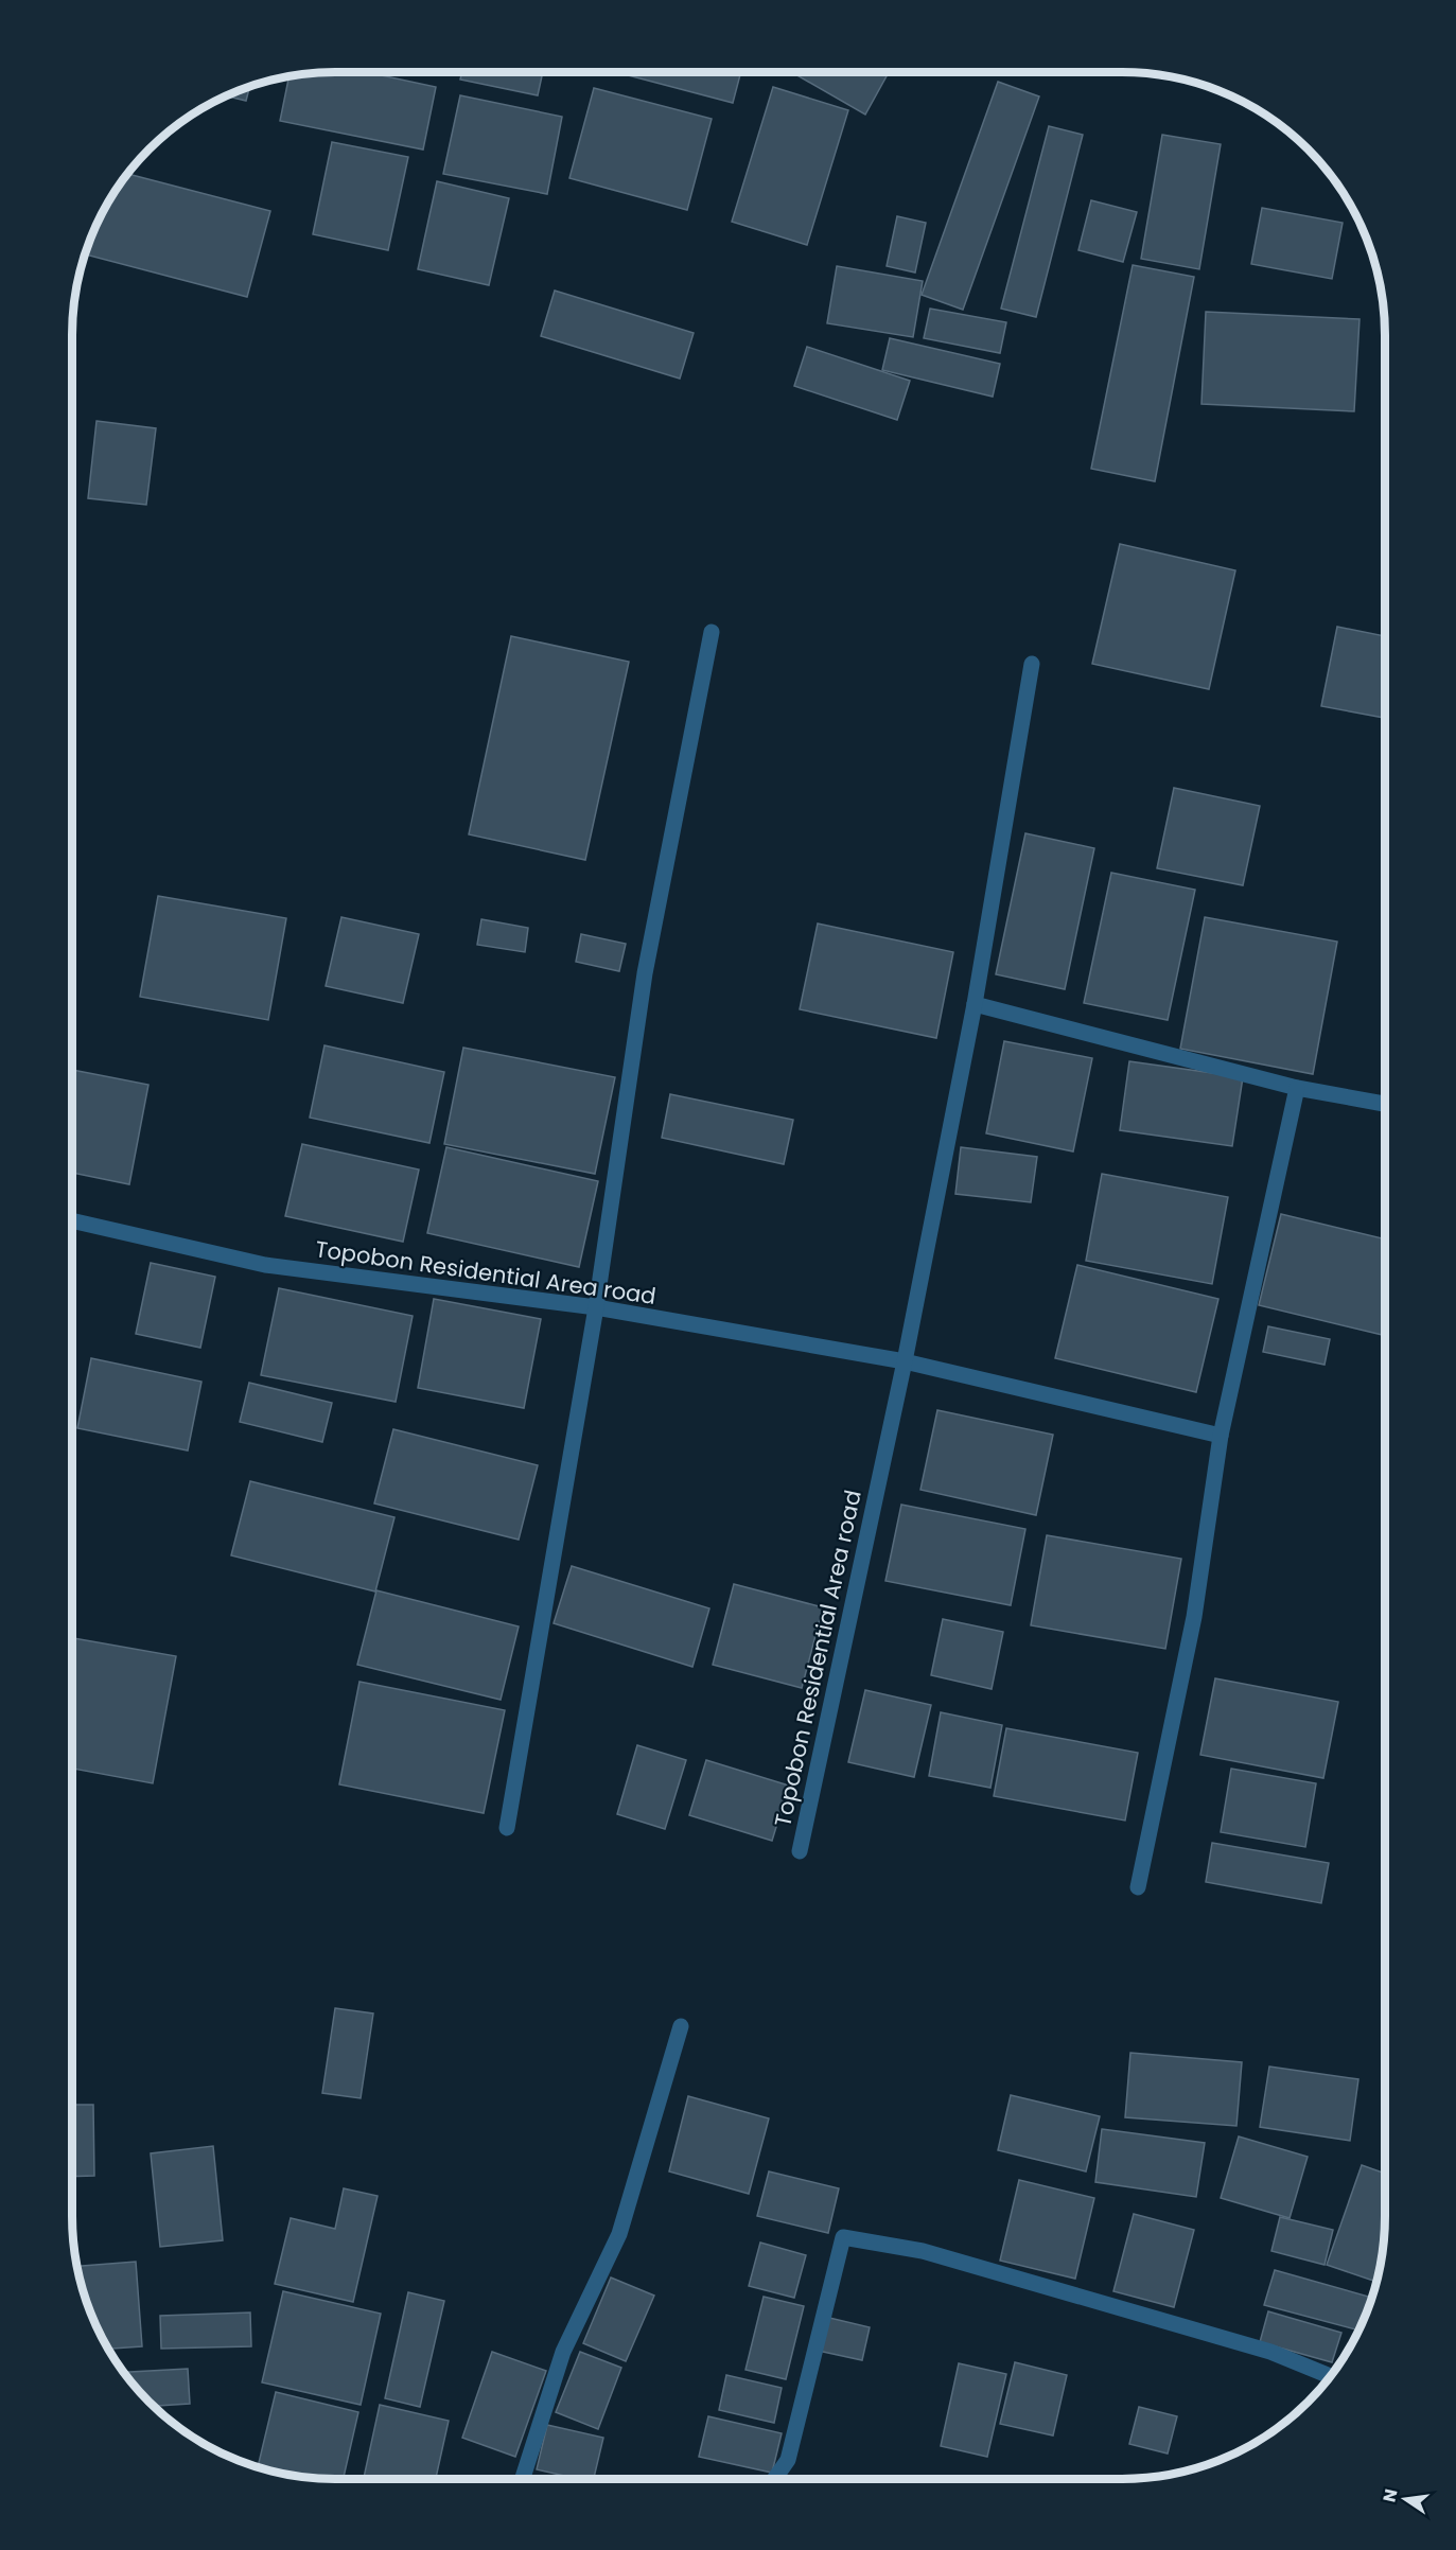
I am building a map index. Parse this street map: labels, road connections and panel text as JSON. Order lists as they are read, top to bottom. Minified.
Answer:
{"streets":{"street":["Topobon Residential Area road"]},"north":"left"}
